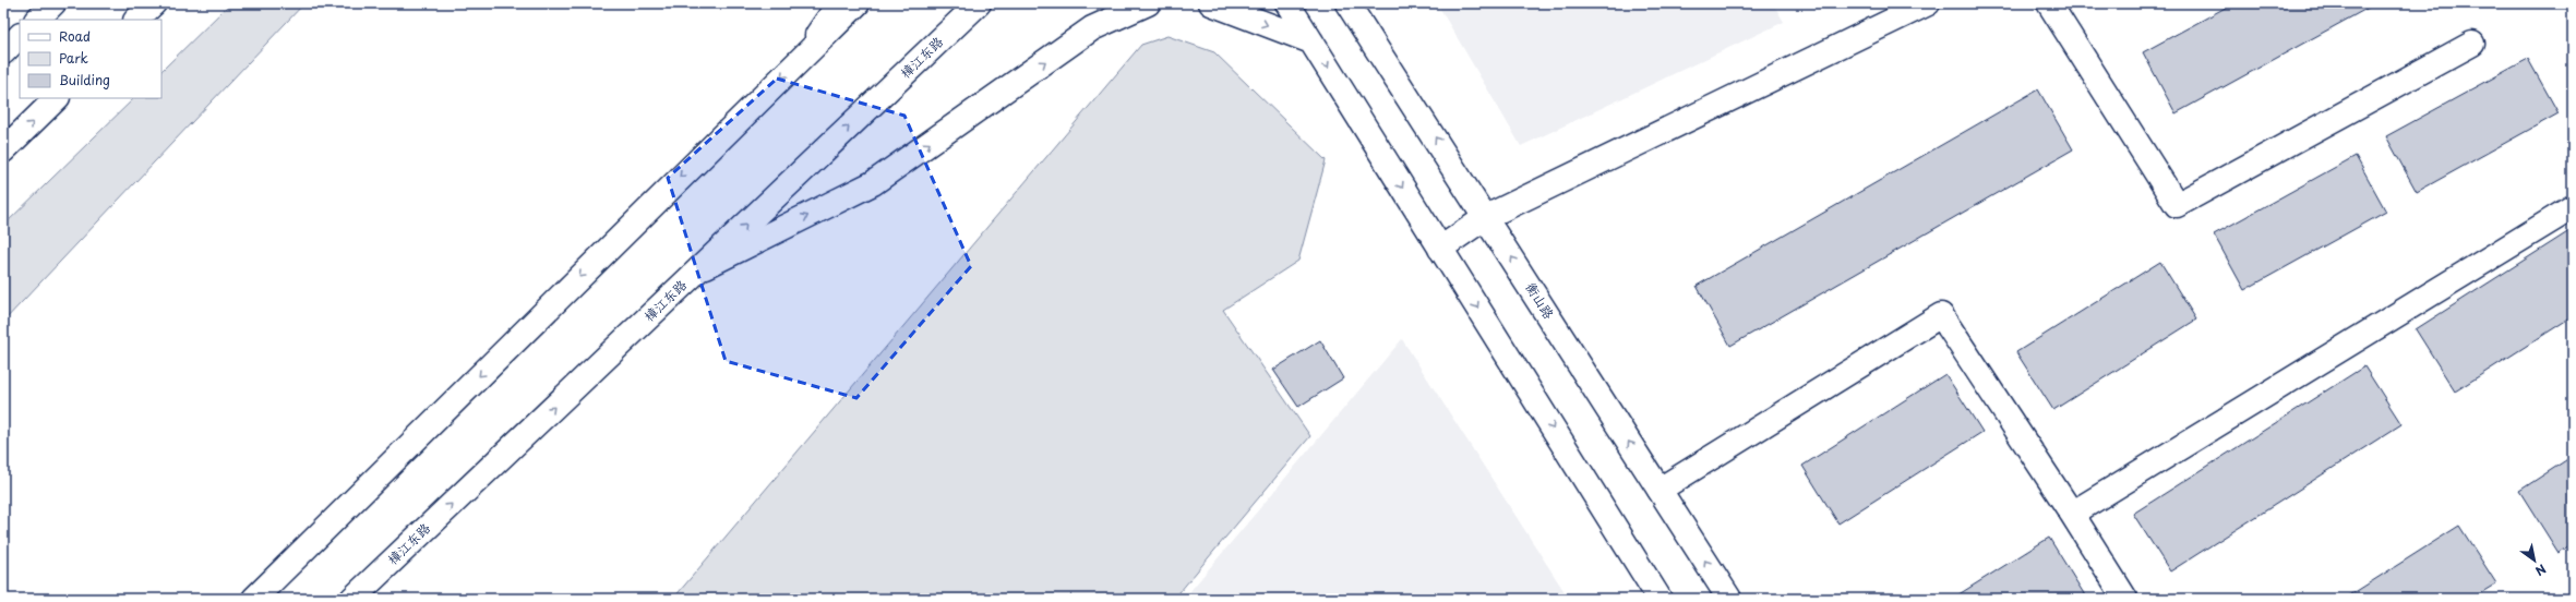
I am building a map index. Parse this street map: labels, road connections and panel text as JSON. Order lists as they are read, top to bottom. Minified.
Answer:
{"streets":{"main road":["樟江东路","衡山路"]},"legend":["Road","Park","Building"],"north":"bottom right"}
